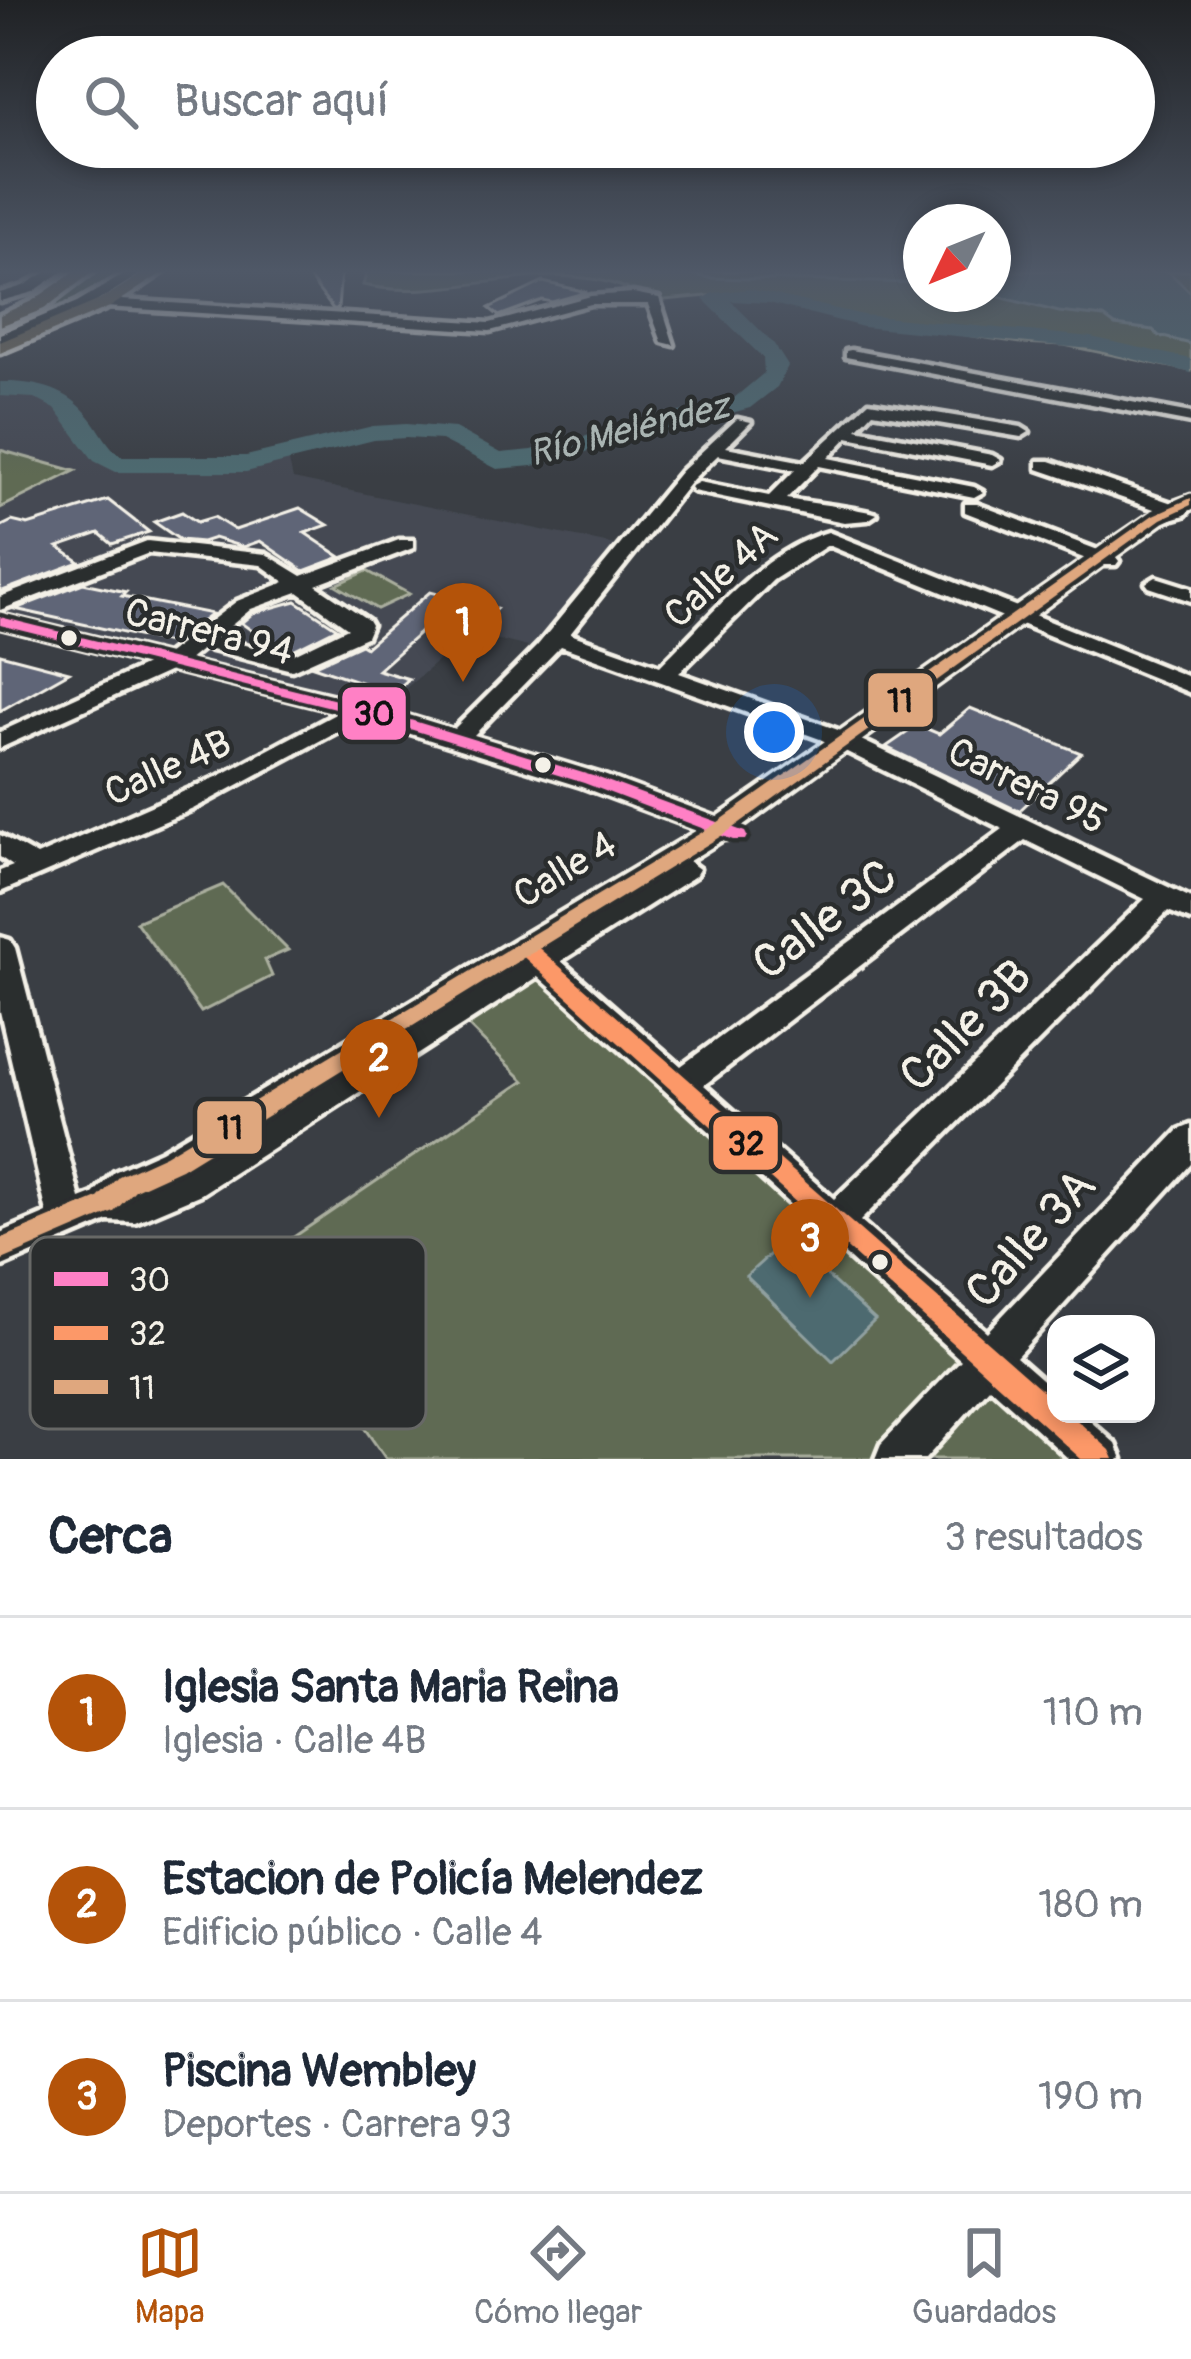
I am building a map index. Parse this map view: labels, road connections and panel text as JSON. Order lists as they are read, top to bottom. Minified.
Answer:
{"streets":{"street":["Calle 4A","Carrera 94","Calle 4B","Carrera 95","Calle 4","Calle 3C","Calle 3B","Calle 3A"]},"crossings":[["Calle 4A","Carrera 95"],["Calle 4A","Calle 4"],["Carrera 94","Calle 4B"],["Carrera 94","Calle 4"],["Carrera 95","Calle 4"],["Carrera 95","Calle 3C"],["Carrera 95","Calle 3B"]],"water":["Río Meléndez"],"lines":["transit line 11","transit line 30","transit line 32"],"legend":["30","32","11"],"north":"bottom left","page":{"search":"Buscar aquí","pins":["1","2","3"],"heading":["Cerca","3 resultados"],"list":[{"mark":"1","name":"Iglesia Santa Maria Reina","note":"Iglesia · Calle 4B","value":"110 m"},{"mark":"2","name":"Estacion de Policía Melendez","note":"Edificio público · Calle 4","value":"180 m"},{"mark":"3","name":"Piscina Wembley","note":"Deportes · Carrera 93","value":"190 m"}],"nav":["Mapa","Cómo llegar","Guardados"]}}
